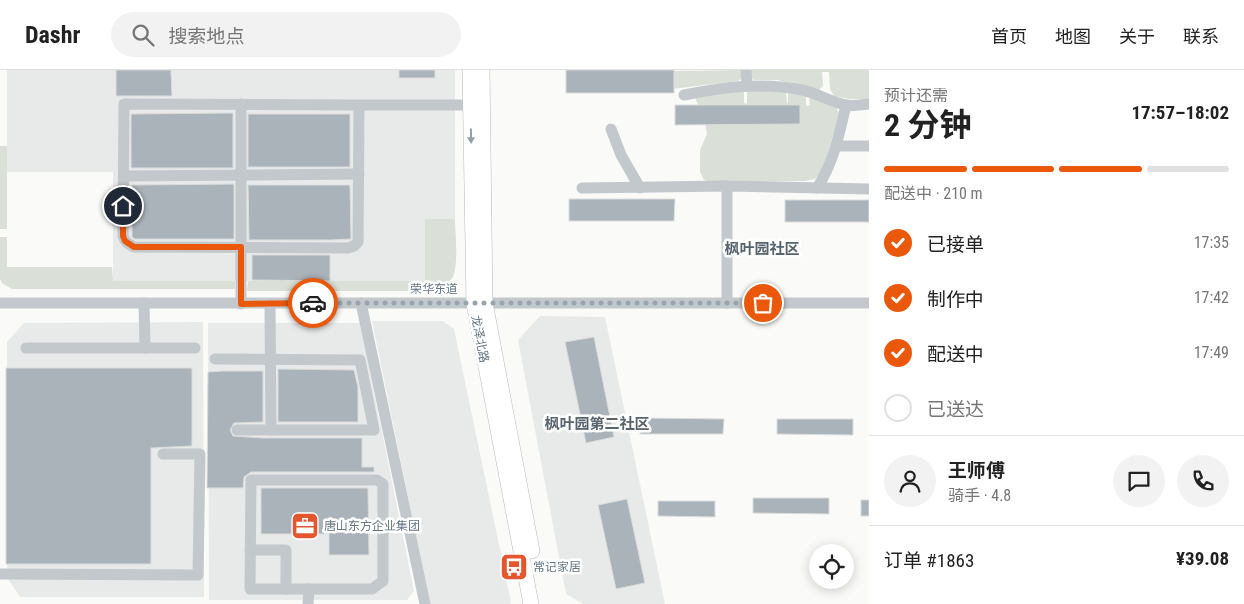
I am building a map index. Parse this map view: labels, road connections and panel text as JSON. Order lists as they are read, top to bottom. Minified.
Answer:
{"streets":{"main road":["龙泽北路"],"street":["荣华东道"]},"crossings":[["荣华东道","龙泽北路"]],"districts":["枫叶园社区","枫叶园第二社区"],"places":{"office":["唐山东方企业集团"],"bus stop":["常记家居"]},"page":{"header":"Dashr","search":"搜索地点","nav":["首页","地图","关于","联系"],"heading":["2 分钟","预计还需","17:57–18:02"],"panel":["王师傅","骑手 · 4.8","订单 #1863","¥39.08"],"bar":"配送中 · 210 m","list":[["已接单","17:35"],["制作中","17:42"],["配送中","17:49"],"已送达"]}}
